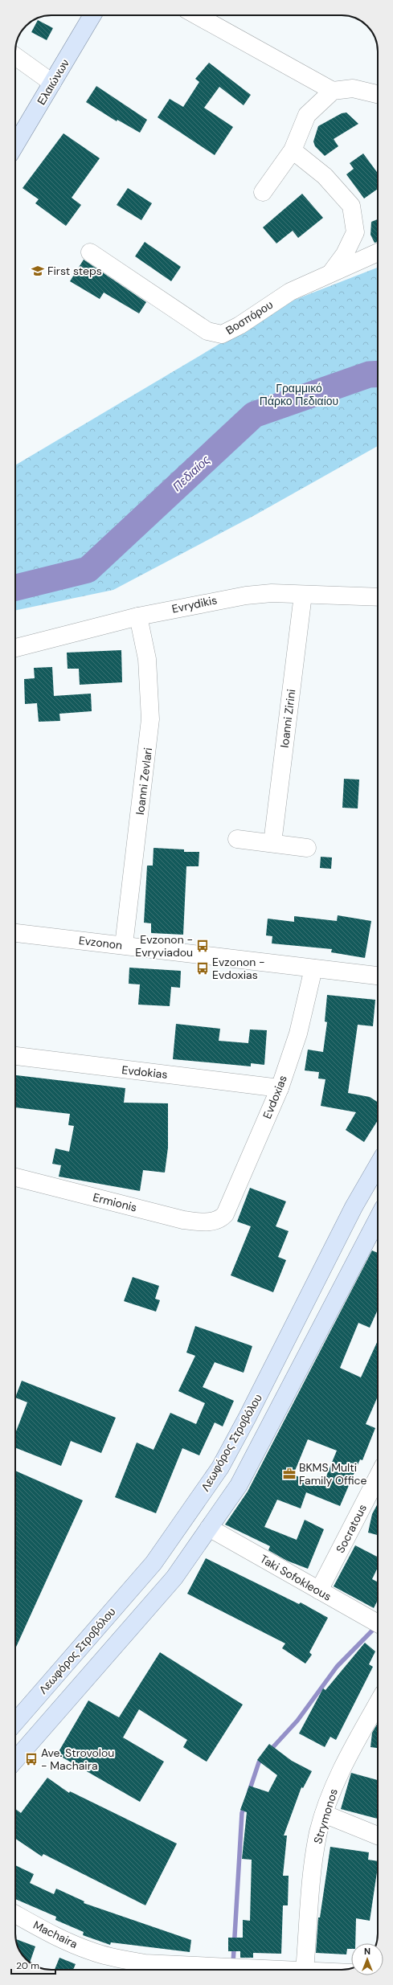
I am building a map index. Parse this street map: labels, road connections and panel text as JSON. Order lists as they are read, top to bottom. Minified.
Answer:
{"streets":{"main road":["Ελαιώνων","Λεωφόρος Στροβόλου"],"street":["Βοσπόρου","Evrydikis","Ioanni Zirini","Ioanni Zevlari","Evzonon","Evdokias","Evdoxias","Ermionis","Socratous","Taki Sofokleous","Strymonos","Machaira"]},"crossings":[["Evrydikis","Ioanni Zirini"],["Evrydikis","Ioanni Zevlari"],["Ioanni Zevlari","Evzonon"],["Evzonon","Evdoxias"],["Evdokias","Evdoxias"],["Evdoxias","Ermionis"],["Λεωφόρος Στροβόλου","Taki Sofokleous"],["Socratous","Taki Sofokleous"]],"water":["Πεδιαίος"],"parks":["Γραμμικό Πάρκο Πεδιαίου"],"places":{"school or university":["First steps"],"bus stop":["Evzonon - Evryviadou","Evzonon - Evdoxias","Ave. Strovolou - Machaira"],"office":["BKMS Multi Family Office"]},"scale_bar":"20 m","north":"top"}
